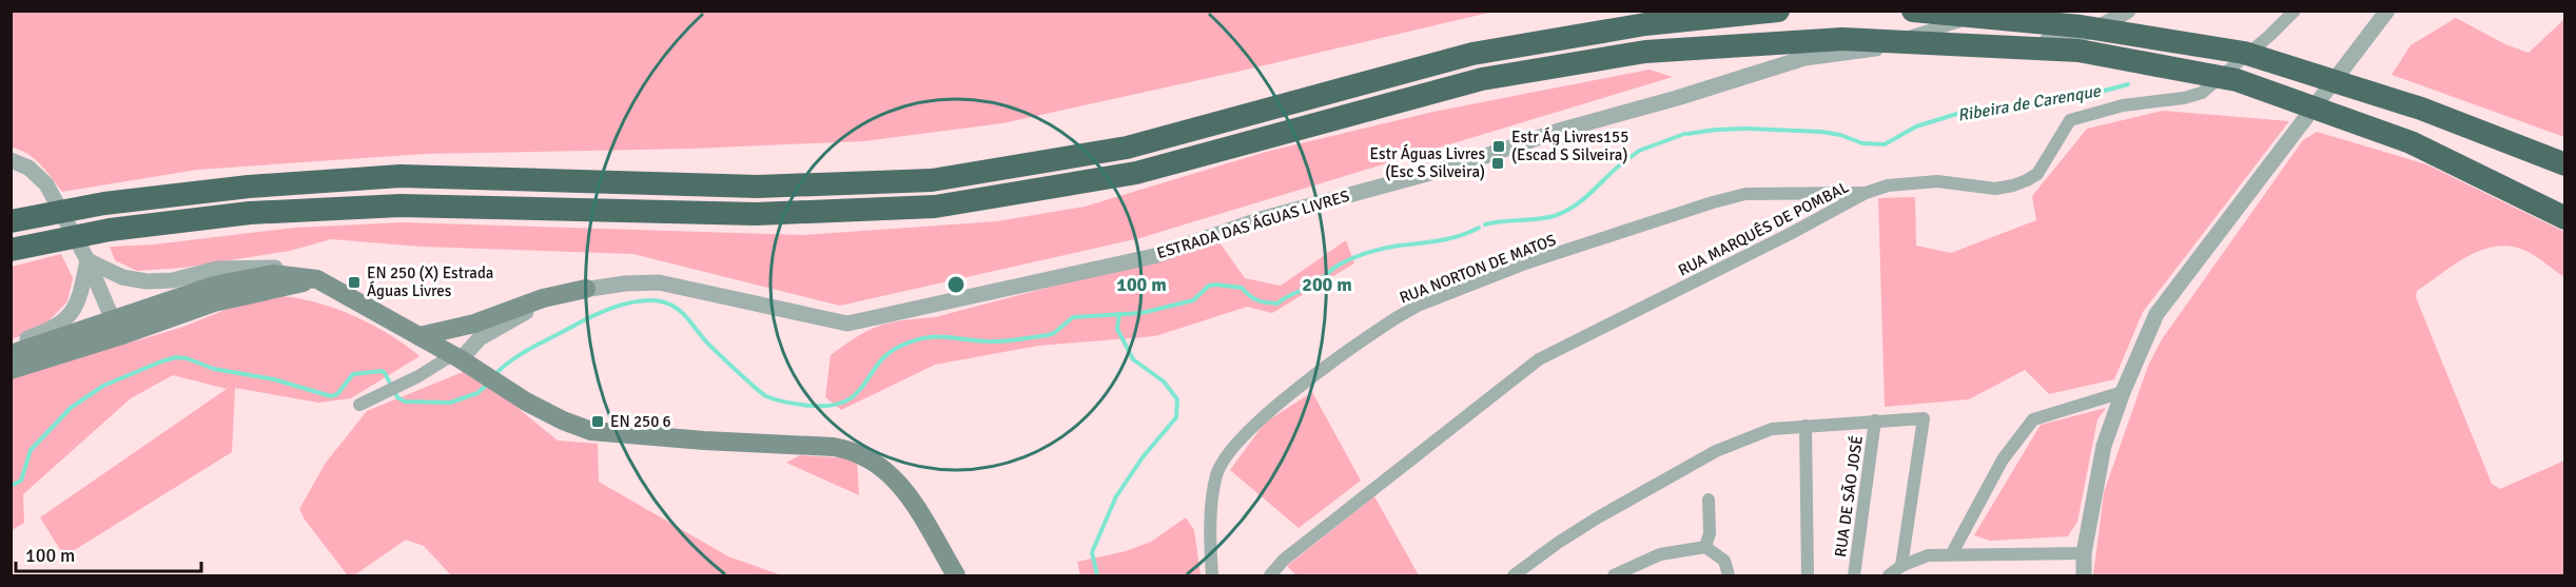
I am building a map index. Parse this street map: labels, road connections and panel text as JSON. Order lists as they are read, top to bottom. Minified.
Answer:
{"streets":{"street":["ESTRADA DAS ÁGUAS LIVRES","RUA MARQUÊS DE POMBAL","RUA NORTON DE MATOS","RUA DE SÃO JOSÉ"]},"crossings":[["RUA MARQUÊS DE POMBAL","RUA NORTON DE MATOS"]],"water":["Ribeira de Carenque"],"places":{"transit":["Estr Ág Livres155 (Escad S Silveira)","Estr Águas Livres (Esc S Silveira)","EN 250 (X) Estrada Águas Livres","EN 250 6"]},"scale_bar":"100 m","rings":["100 m","200 m"]}
